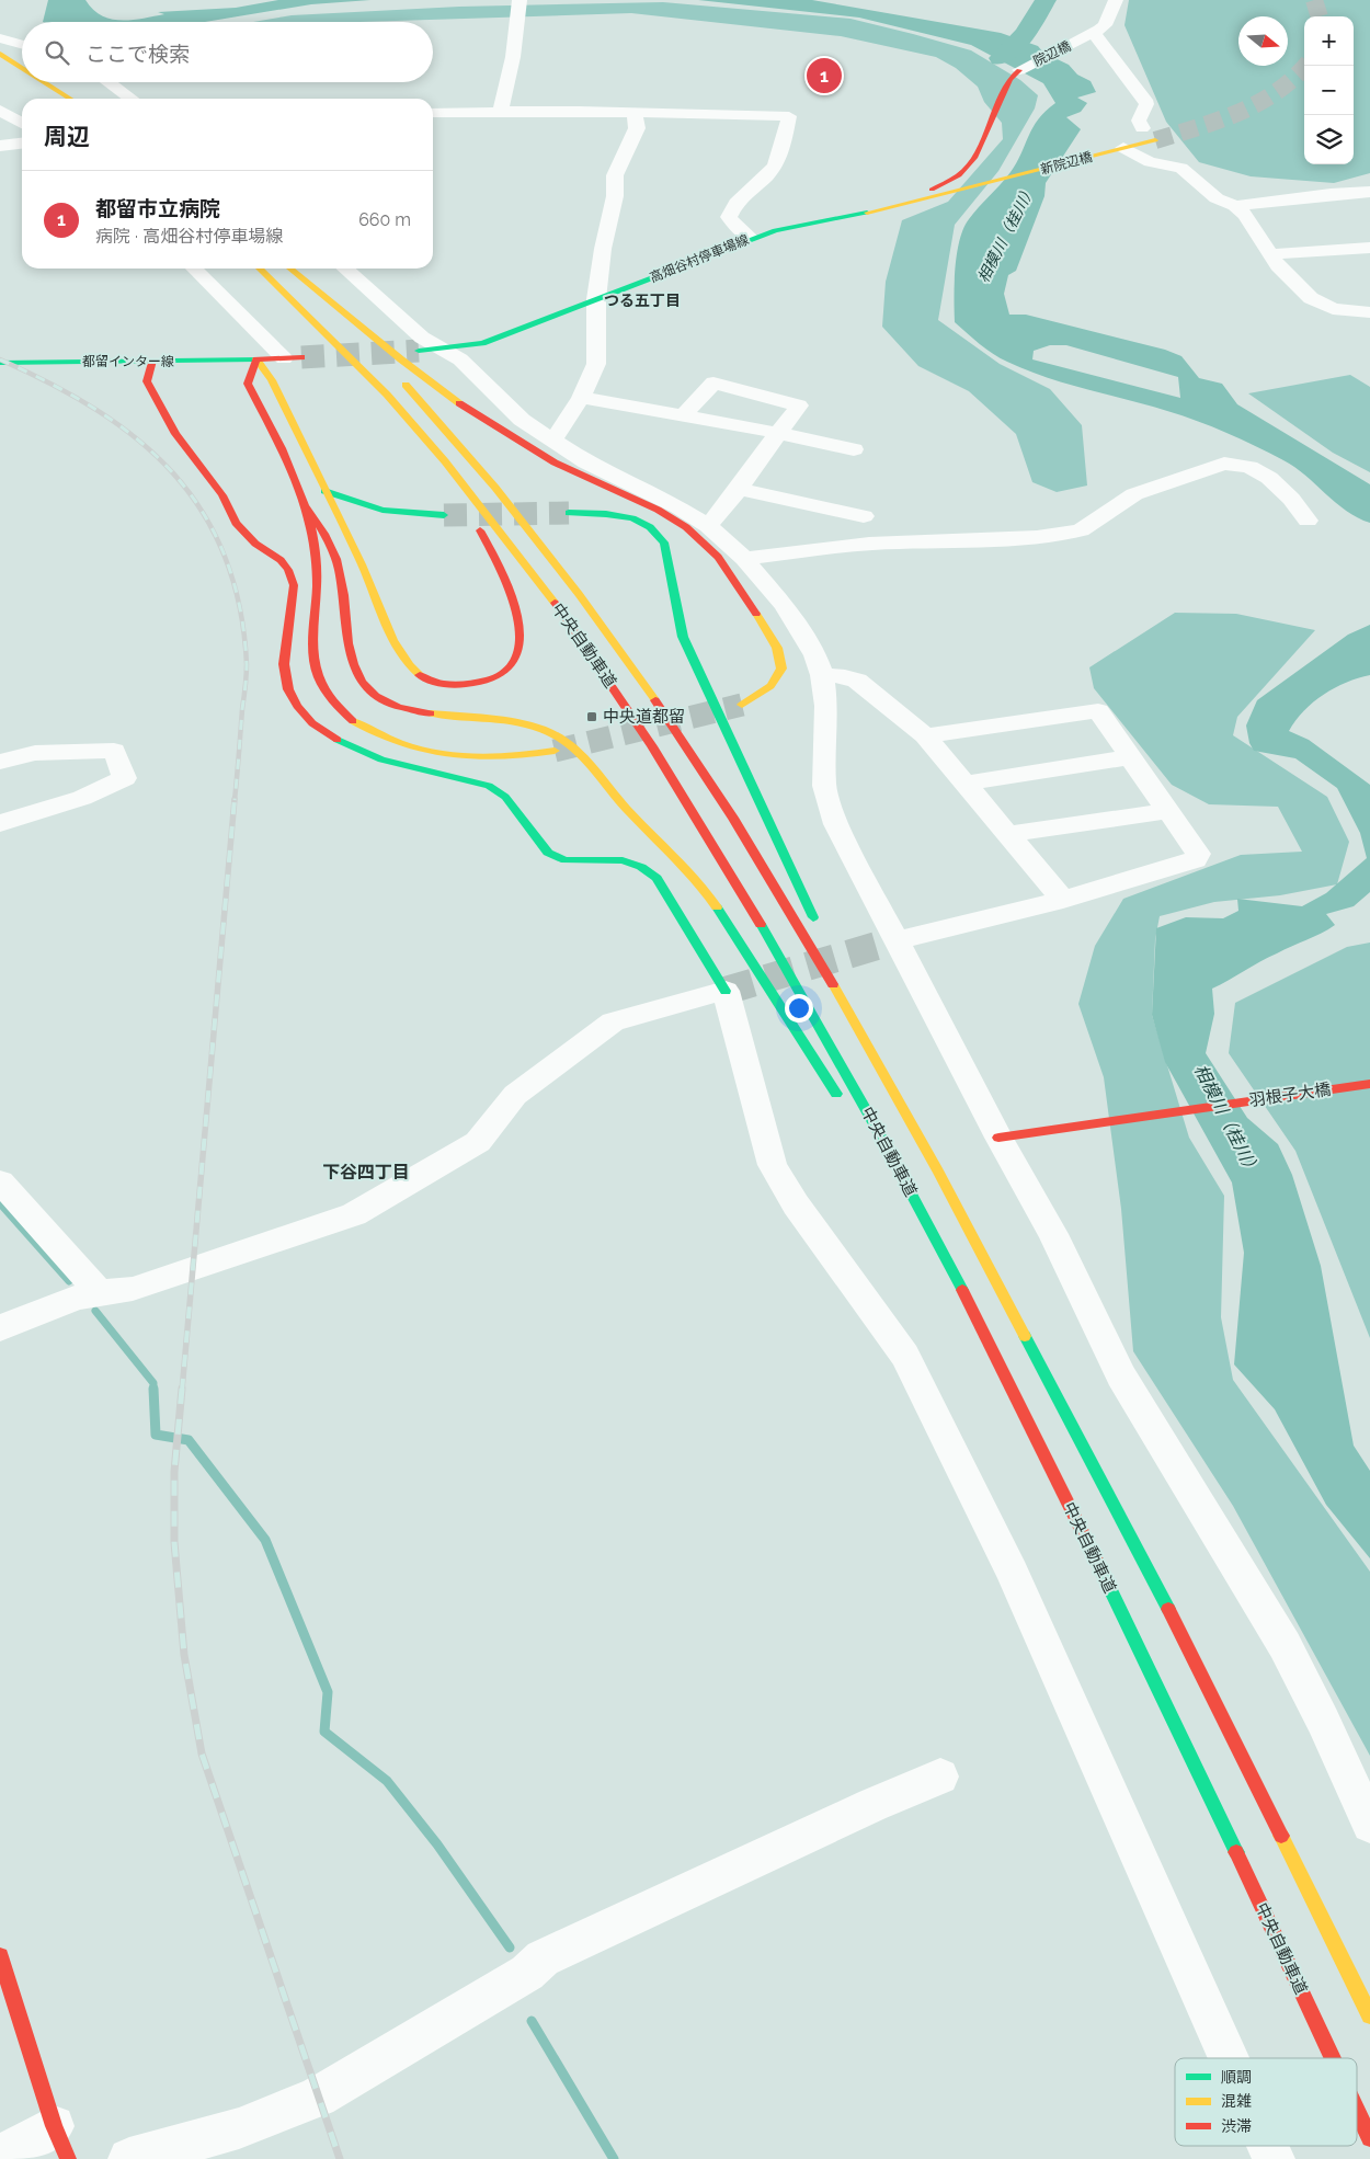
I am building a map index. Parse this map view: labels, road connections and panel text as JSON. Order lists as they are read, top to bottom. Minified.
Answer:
{"streets":{"main road":["新院辺橋","高畑谷村停車場線","都留インター線","中央自動車道","羽根子大橋"],"street":["院辺橋"]},"crossings":[["新院辺橋","高畑谷村停車場線"]],"districts":["つる五丁目","下谷四丁目"],"water":["相模川（桂川）"],"places":{"transit":["中央道都留"]},"legend":["順調","混雑","渋滞"],"north":"right","page":{"map_buttons":["+","−"],"search":"ここで検索","pins":"1","heading":"周辺","list":[{"mark":"1","name":"都留市立病院","note":"病院 · 高畑谷村停車場線","value":"660 m"}]}}
